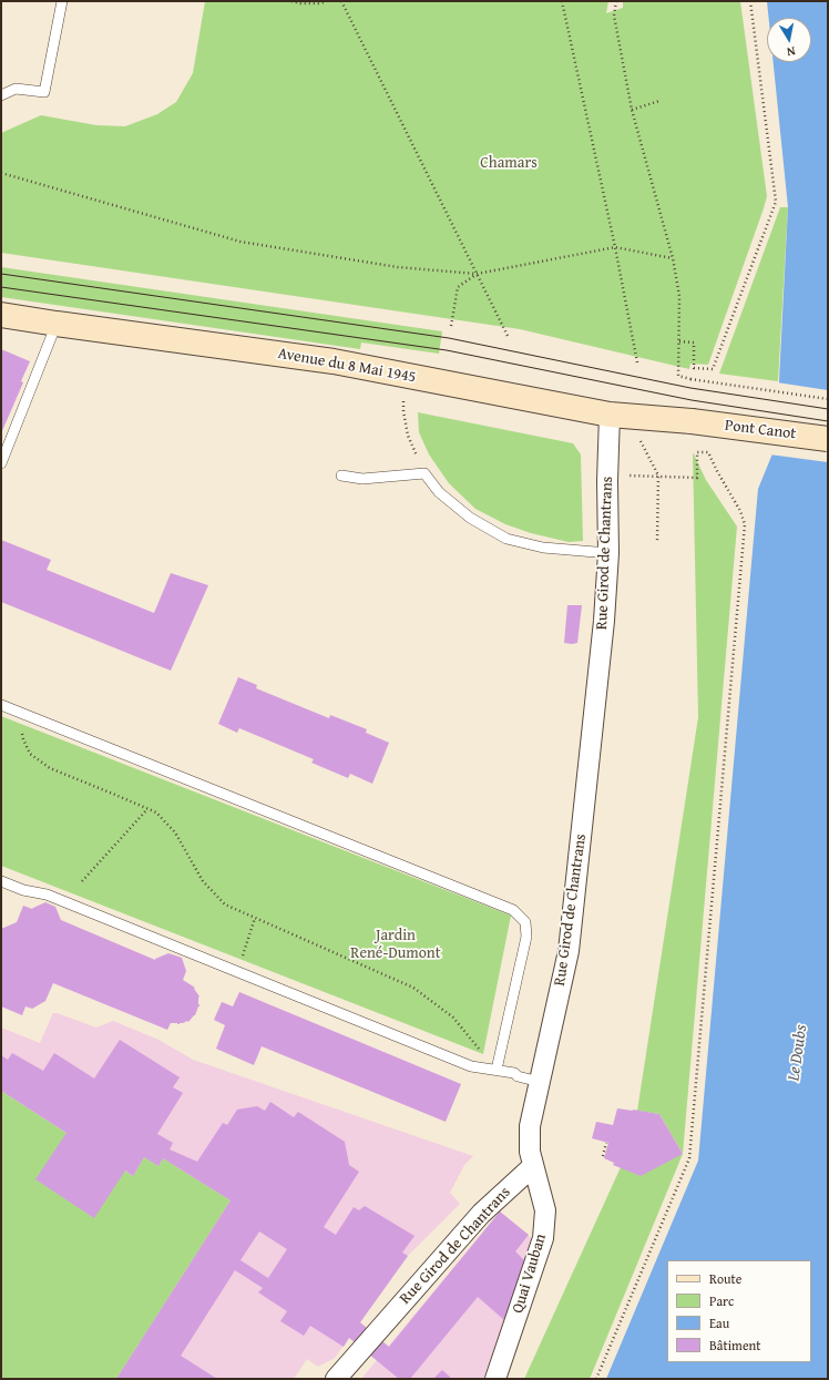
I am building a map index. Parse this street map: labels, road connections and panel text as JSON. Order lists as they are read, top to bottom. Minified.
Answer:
{"streets":{"main road":["Avenue du 8 Mai 1945","Pont Canot"],"street":["Rue Girod de Chantrans","Quai Vauban"]},"crossings":[["Avenue du 8 Mai 1945","Pont Canot"],["Avenue du 8 Mai 1945","Rue Girod de Chantrans"],["Rue Girod de Chantrans","Quai Vauban"]],"water":["Le Doubs"],"parks":["Chamars","Jardin René-Dumont"],"legend":["Route","Parc","Eau","Bâtiment"],"north":"bottom"}
